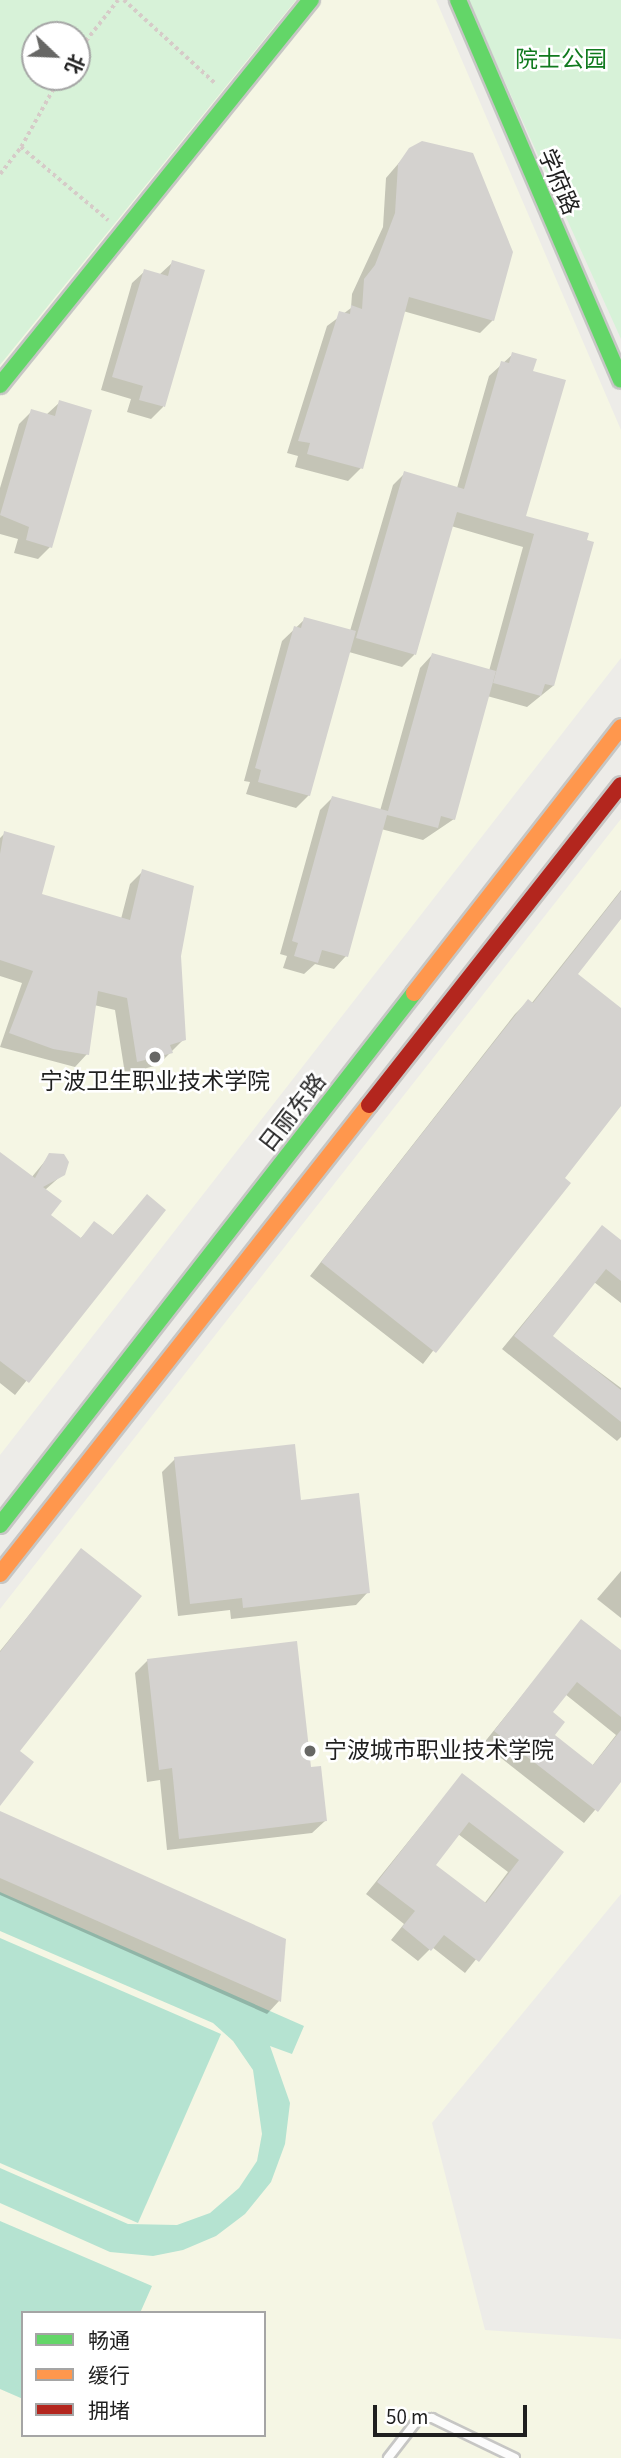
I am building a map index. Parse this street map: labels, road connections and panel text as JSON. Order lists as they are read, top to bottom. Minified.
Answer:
{"streets":{"main road":["学府路","日丽东路"]},"parks":["院士公园"],"places":["宁波卫生职业技术学院","宁波城市职业技术学院"],"legend":["畅通","缓行","拥堵"],"scale_bar":"50 m","north":"bottom right"}
